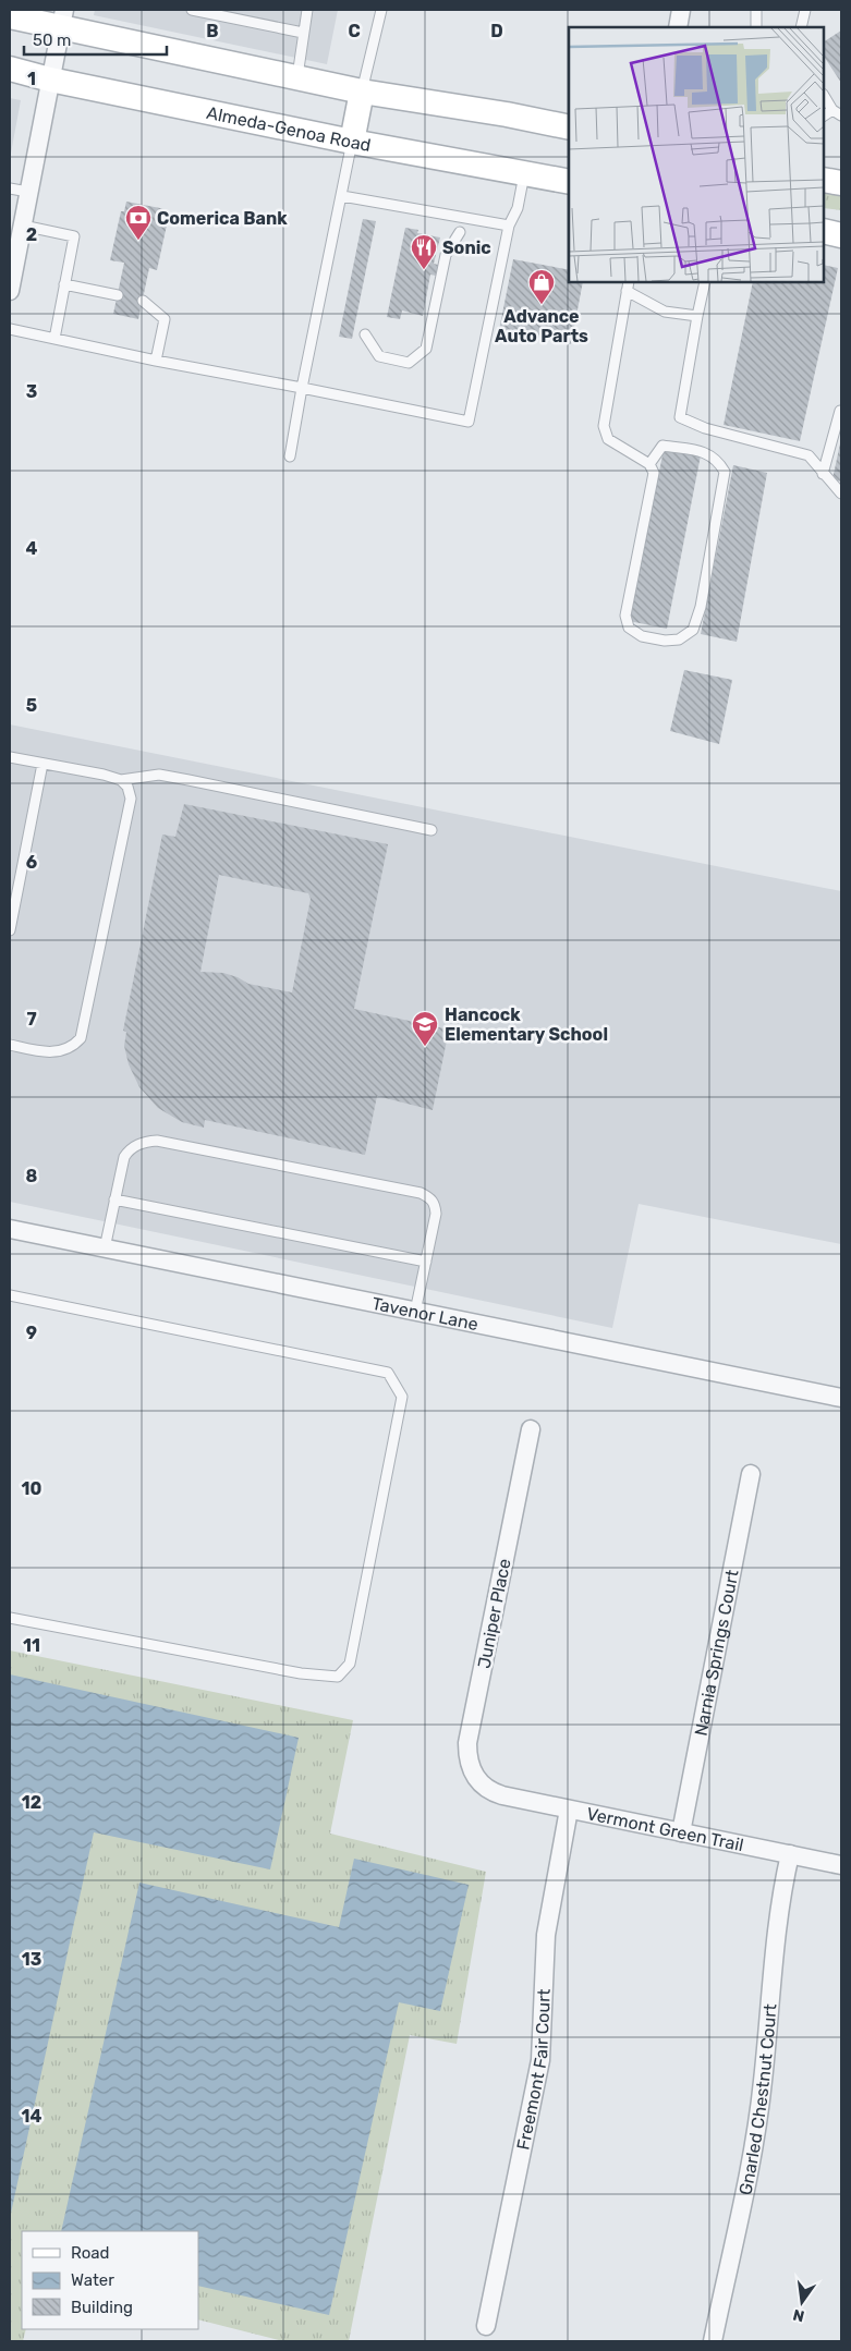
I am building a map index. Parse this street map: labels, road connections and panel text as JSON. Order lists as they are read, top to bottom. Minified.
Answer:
{"streets":{"main road":["Almeda-Genoa Road"],"street":["Tavenor Lane","Juniper Place","Narnia Springs Court","Vermont Green Trail","Freemont Fair Court","Gnarled Chestnut Court"]},"crossings":[["Juniper Place","Vermont Green Trail"],["Narnia Springs Court","Vermont Green Trail"],["Vermont Green Trail","Freemont Fair Court"],["Vermont Green Trail","Gnarled Chestnut Court"]],"places":{"bank":["Comerica Bank"],"restaurant":["Sonic"],"shop":["Advance Auto Parts"],"school or university":["Hancock Elementary School"]},"legend":["Road","Water","Building"],"scale_bar":"50 m","north":"bottom","grid":{"columns":["B","C","D"],"rows":["1","2","3","4","5","6","7","8","9","10","11","12","13","14"]}}
